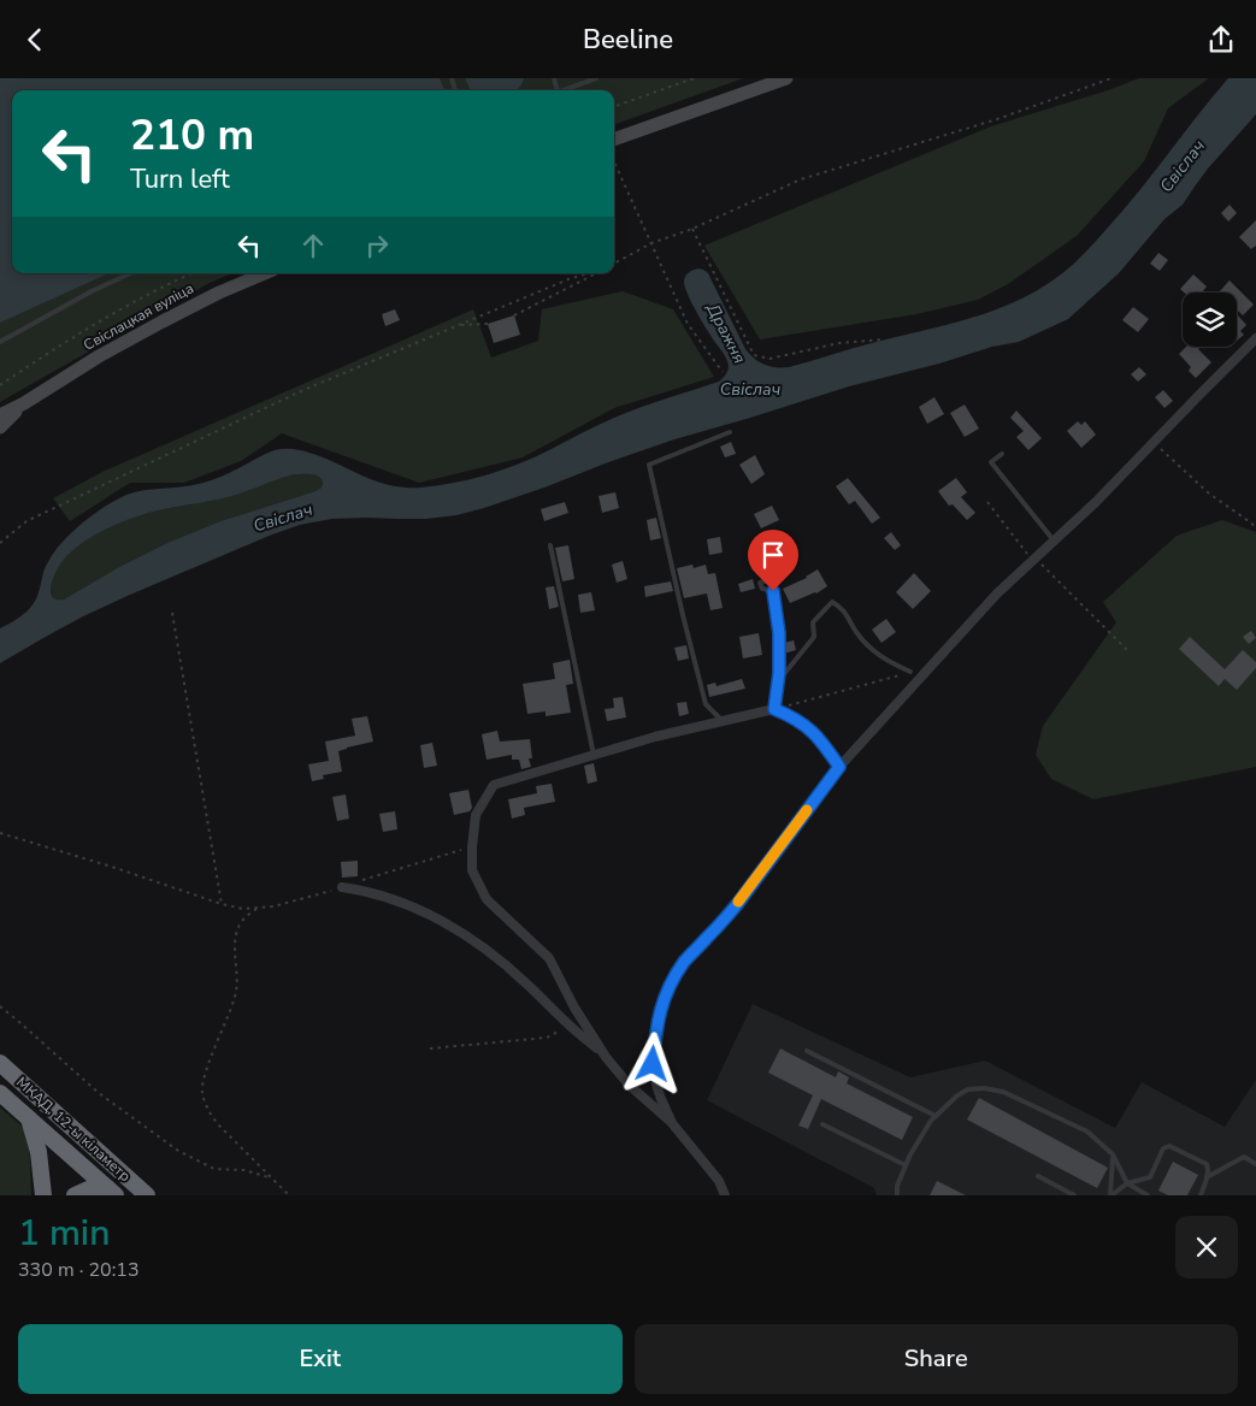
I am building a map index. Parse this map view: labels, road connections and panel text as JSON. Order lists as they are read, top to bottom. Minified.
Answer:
{"streets":{"highway":["МКАД, 12-ы кіламетр"],"main road":["Свіслацкая вуліца"]},"water":["Свіслач","Дражня"],"page":{"header":"Beeline","turn":["210 m","Turn left"],"heading":["1 min","330 m · 20:13"],"buttons":["Exit","Share"]}}
